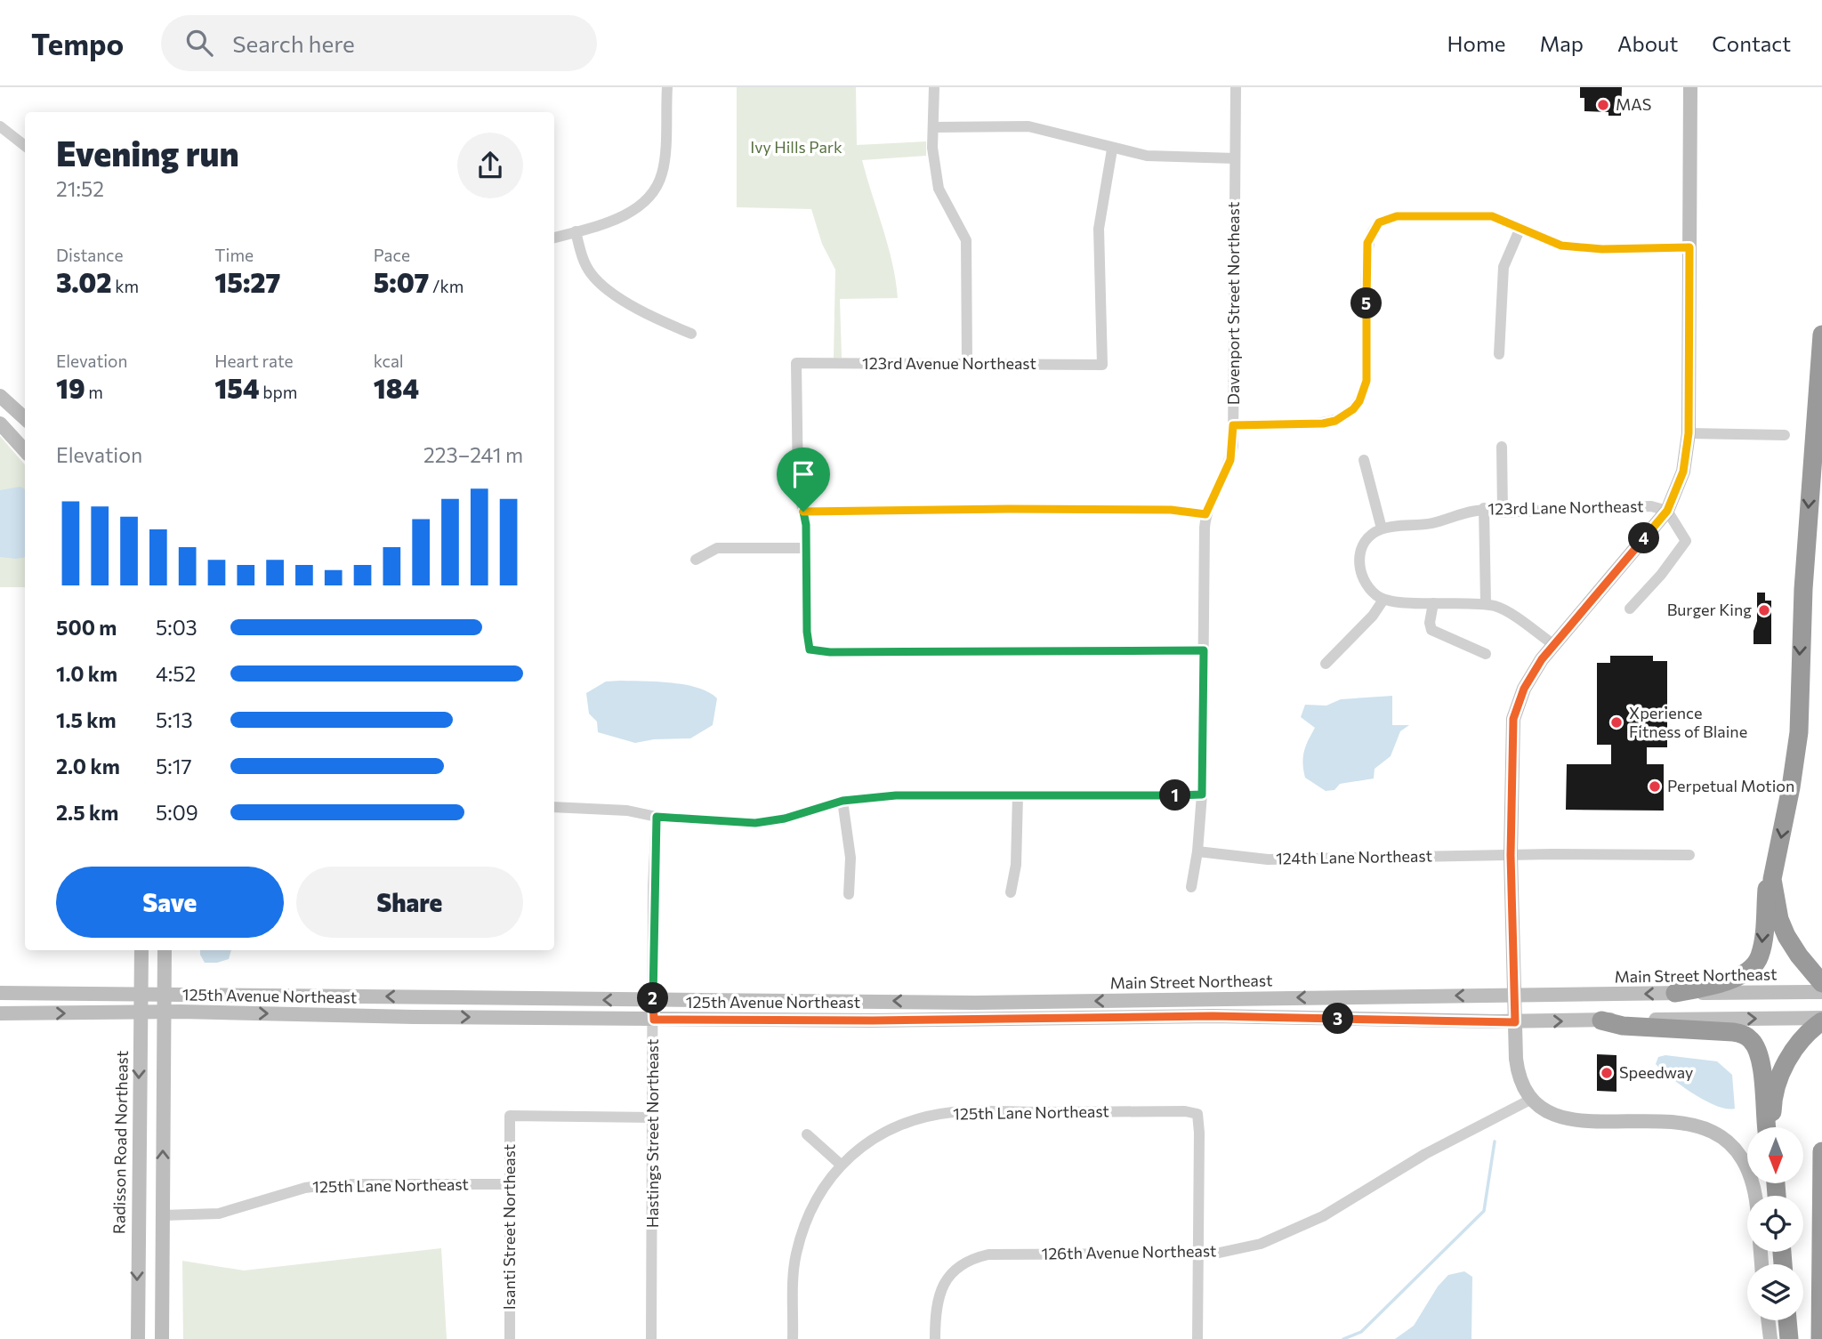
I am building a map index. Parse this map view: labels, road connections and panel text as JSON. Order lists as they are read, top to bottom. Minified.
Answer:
{"streets":{"main road":["Main Street Northeast","125th Avenue Northeast","Radisson Road Northeast"],"street":["Davenport Street Northeast","123rd Avenue Northeast","123rd Lane Northeast","124th Lane Northeast","125th Lane Northeast","Hastings Street Northeast","Isanti Street Northeast","126th Avenue Northeast"]},"crossings":[["Davenport Street Northeast","124th Lane Northeast"],["Main Street Northeast","125th Avenue Northeast"],["Main Street Northeast","Hastings Street Northeast"],["125th Avenue Northeast","Hastings Street Northeast"],["125th Avenue Northeast","Radisson Road Northeast"],["125th Lane Northeast","Isanti Street Northeast"],["125th Lane Northeast","126th Avenue Northeast"],["Hastings Street Northeast","Isanti Street Northeast"]],"one_way":["Main Street Northeast"],"parks":["Ivy Hills Park"],"places":["MAS","Burger King","Xperience Fitness of Blaine","Perpetual Motion","Speedway"],"north":"bottom","page":{"header":"Tempo","search":"Search here","nav":["Home","Map","About","Contact"],"heading":["Evening run","21:52"],"stats":[["Distance","3.02 km"],["Time","15:27"],["Pace","5:07 /km"],["Elevation","19 m"],["Heart rate","154 bpm"],["kcal","184"]],"pins":["5","4","1","2","3"],"chart":["Elevation","223–241 m"],"list":[{"name":"500 m","note":"5:03"},{"name":"1.0 km","note":"4:52"},{"name":"1.5 km","note":"5:13"},{"name":"2.0 km","note":"5:17"},{"name":"2.5 km","note":"5:09"}],"buttons":["Save","Share"]}}
